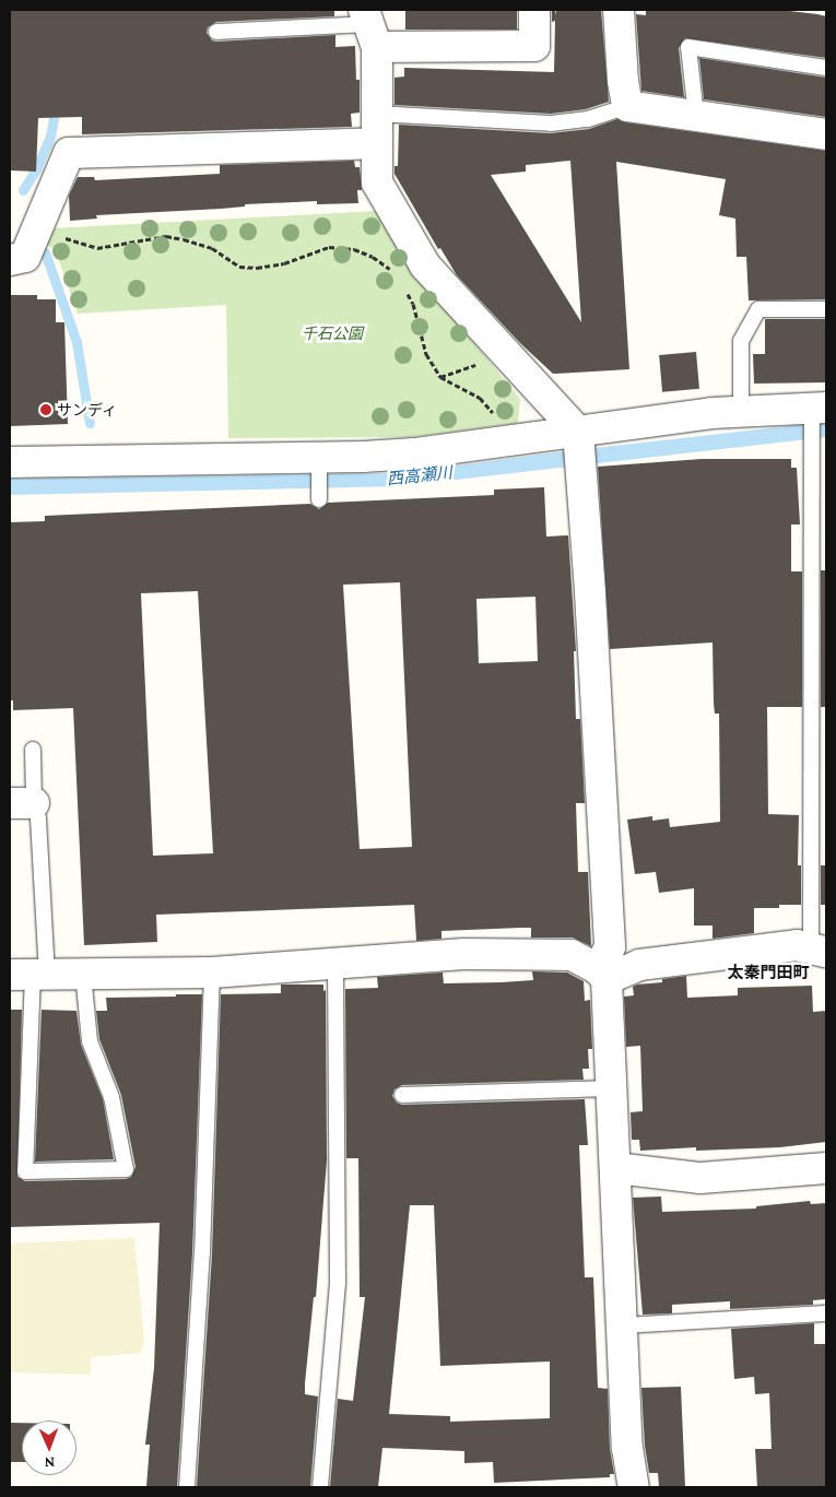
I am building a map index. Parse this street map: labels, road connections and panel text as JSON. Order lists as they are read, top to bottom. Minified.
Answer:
{"districts":["太秦門田町"],"water":["西高瀬川"],"parks":["千石公園"],"places":["サンディ"],"north":"bottom"}
